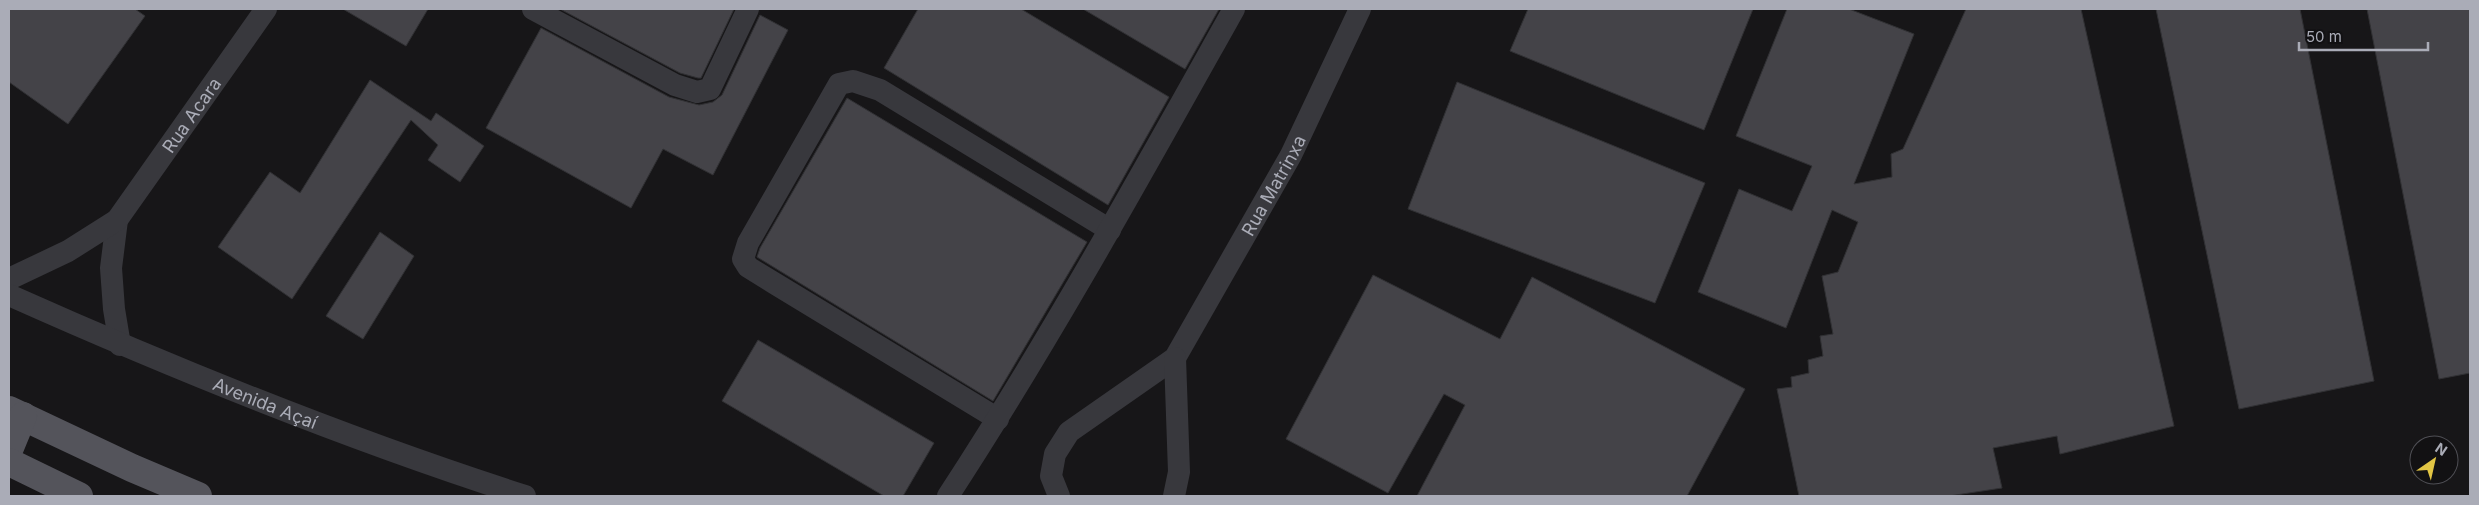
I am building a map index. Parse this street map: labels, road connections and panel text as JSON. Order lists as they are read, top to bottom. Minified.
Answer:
{"streets":{"street":["Rua Acara","Rua Matrinxa","Avenida Açaí"]},"crossings":[["Rua Acara","Avenida Açaí"]],"scale_bar":"50 m","north":"top right"}
